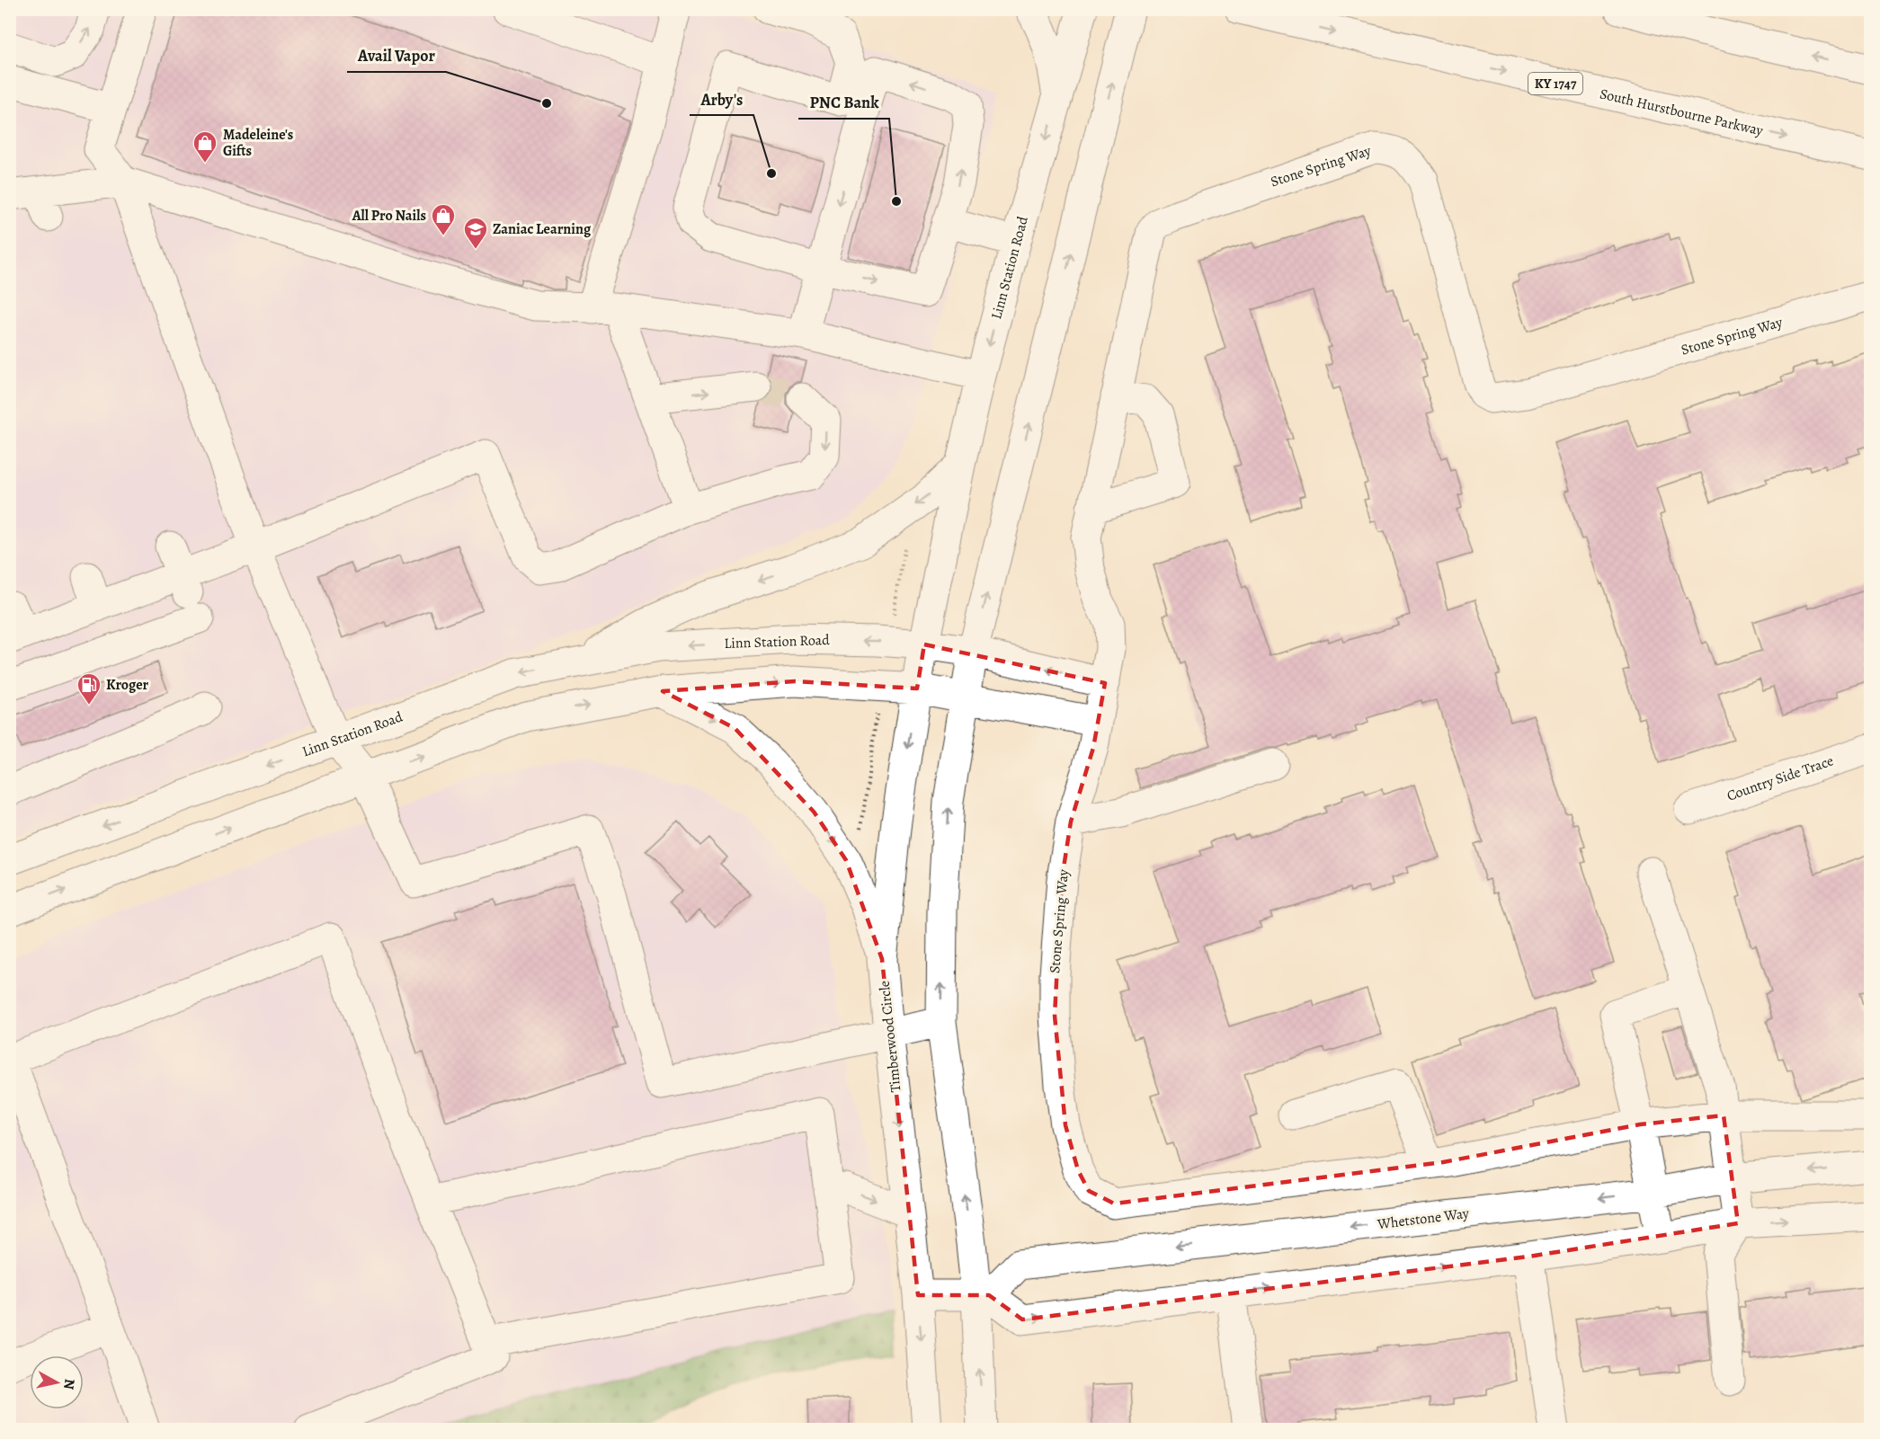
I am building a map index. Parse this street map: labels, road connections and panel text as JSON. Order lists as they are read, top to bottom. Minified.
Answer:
{"streets":{"street":["KY 1747","South Hurstbourne Parkway","Stone Spring Way","Linn Station Road","Country Side Trace","Timberwood Circle","Whetstone Way"]},"crossings":[["Linn Station Road","Timberwood Circle"]],"places":{"other":["Avail Vapor","Arby's","PNC Bank"],"shop":["Madeleine's Gifts","All Pro Nails"],"school or university":["Zaniac Learning"],"fuel station":["Kroger"]},"north":"right"}
